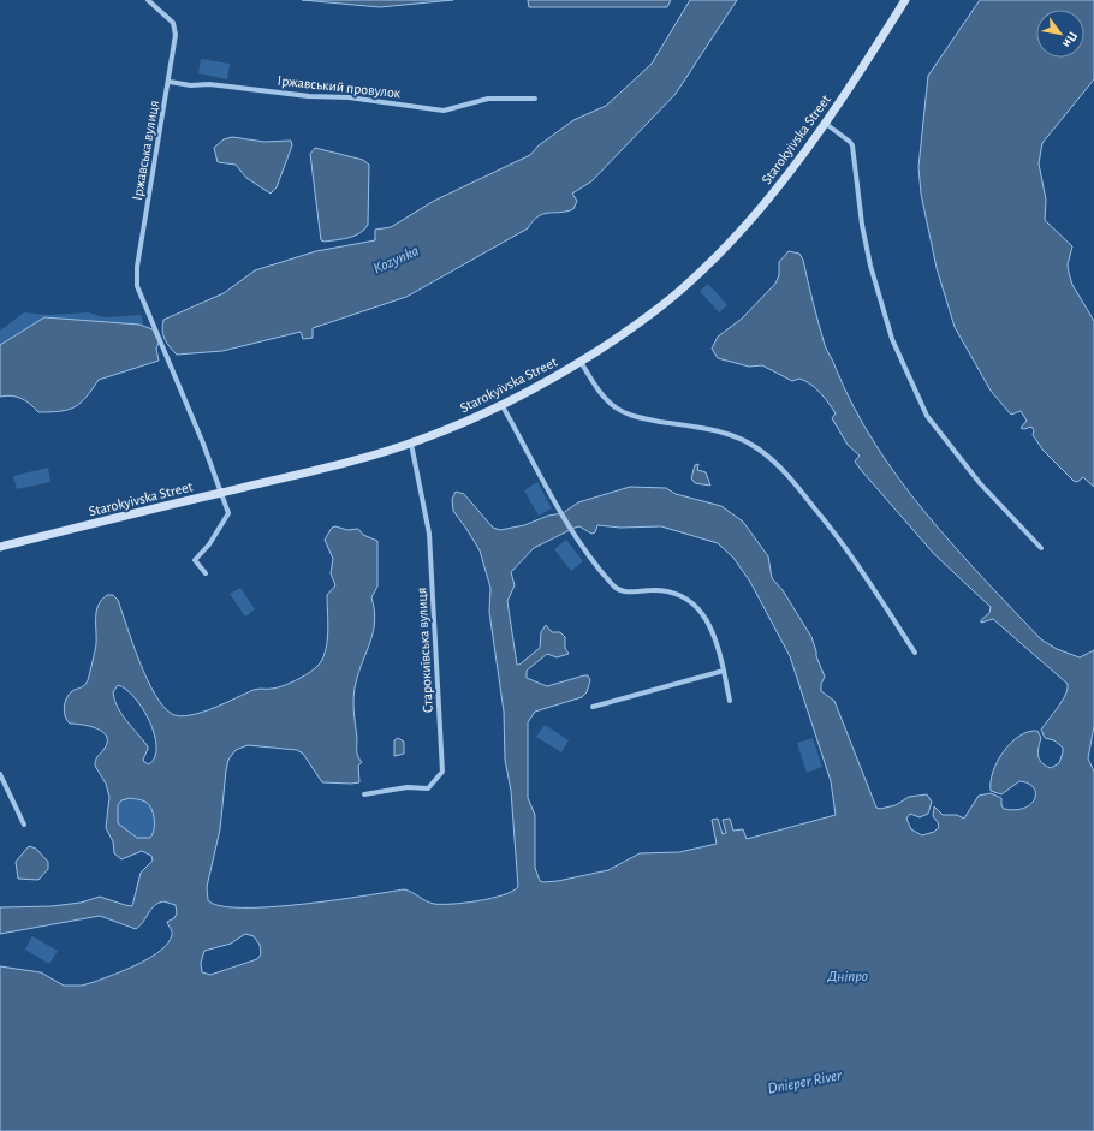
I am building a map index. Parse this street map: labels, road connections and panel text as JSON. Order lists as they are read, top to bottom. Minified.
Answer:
{"streets":{"street":["Іржавський провулок","Starokyivska Street","Іржавська вулиця","Старокиївська вулиця"]},"crossings":[["Іржавський провулок","Іржавська вулиця"],["Starokyivska Street","Іржавська вулиця"],["Starokyivska Street","Старокиївська вулиця"]],"water":["Kozynka","Дніпро","Dnieper River"],"north":"bottom right"}
